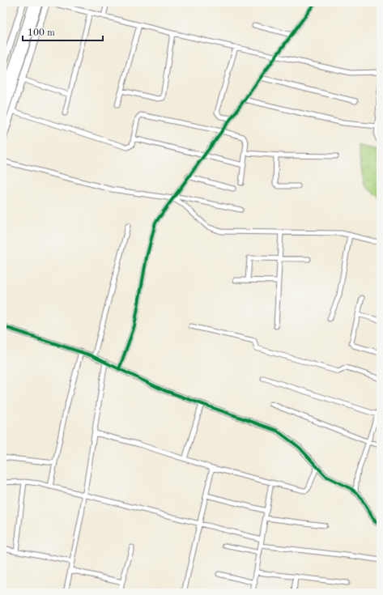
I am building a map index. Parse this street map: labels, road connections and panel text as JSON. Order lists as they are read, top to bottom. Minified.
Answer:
{"scale_bar":"100 m"}
